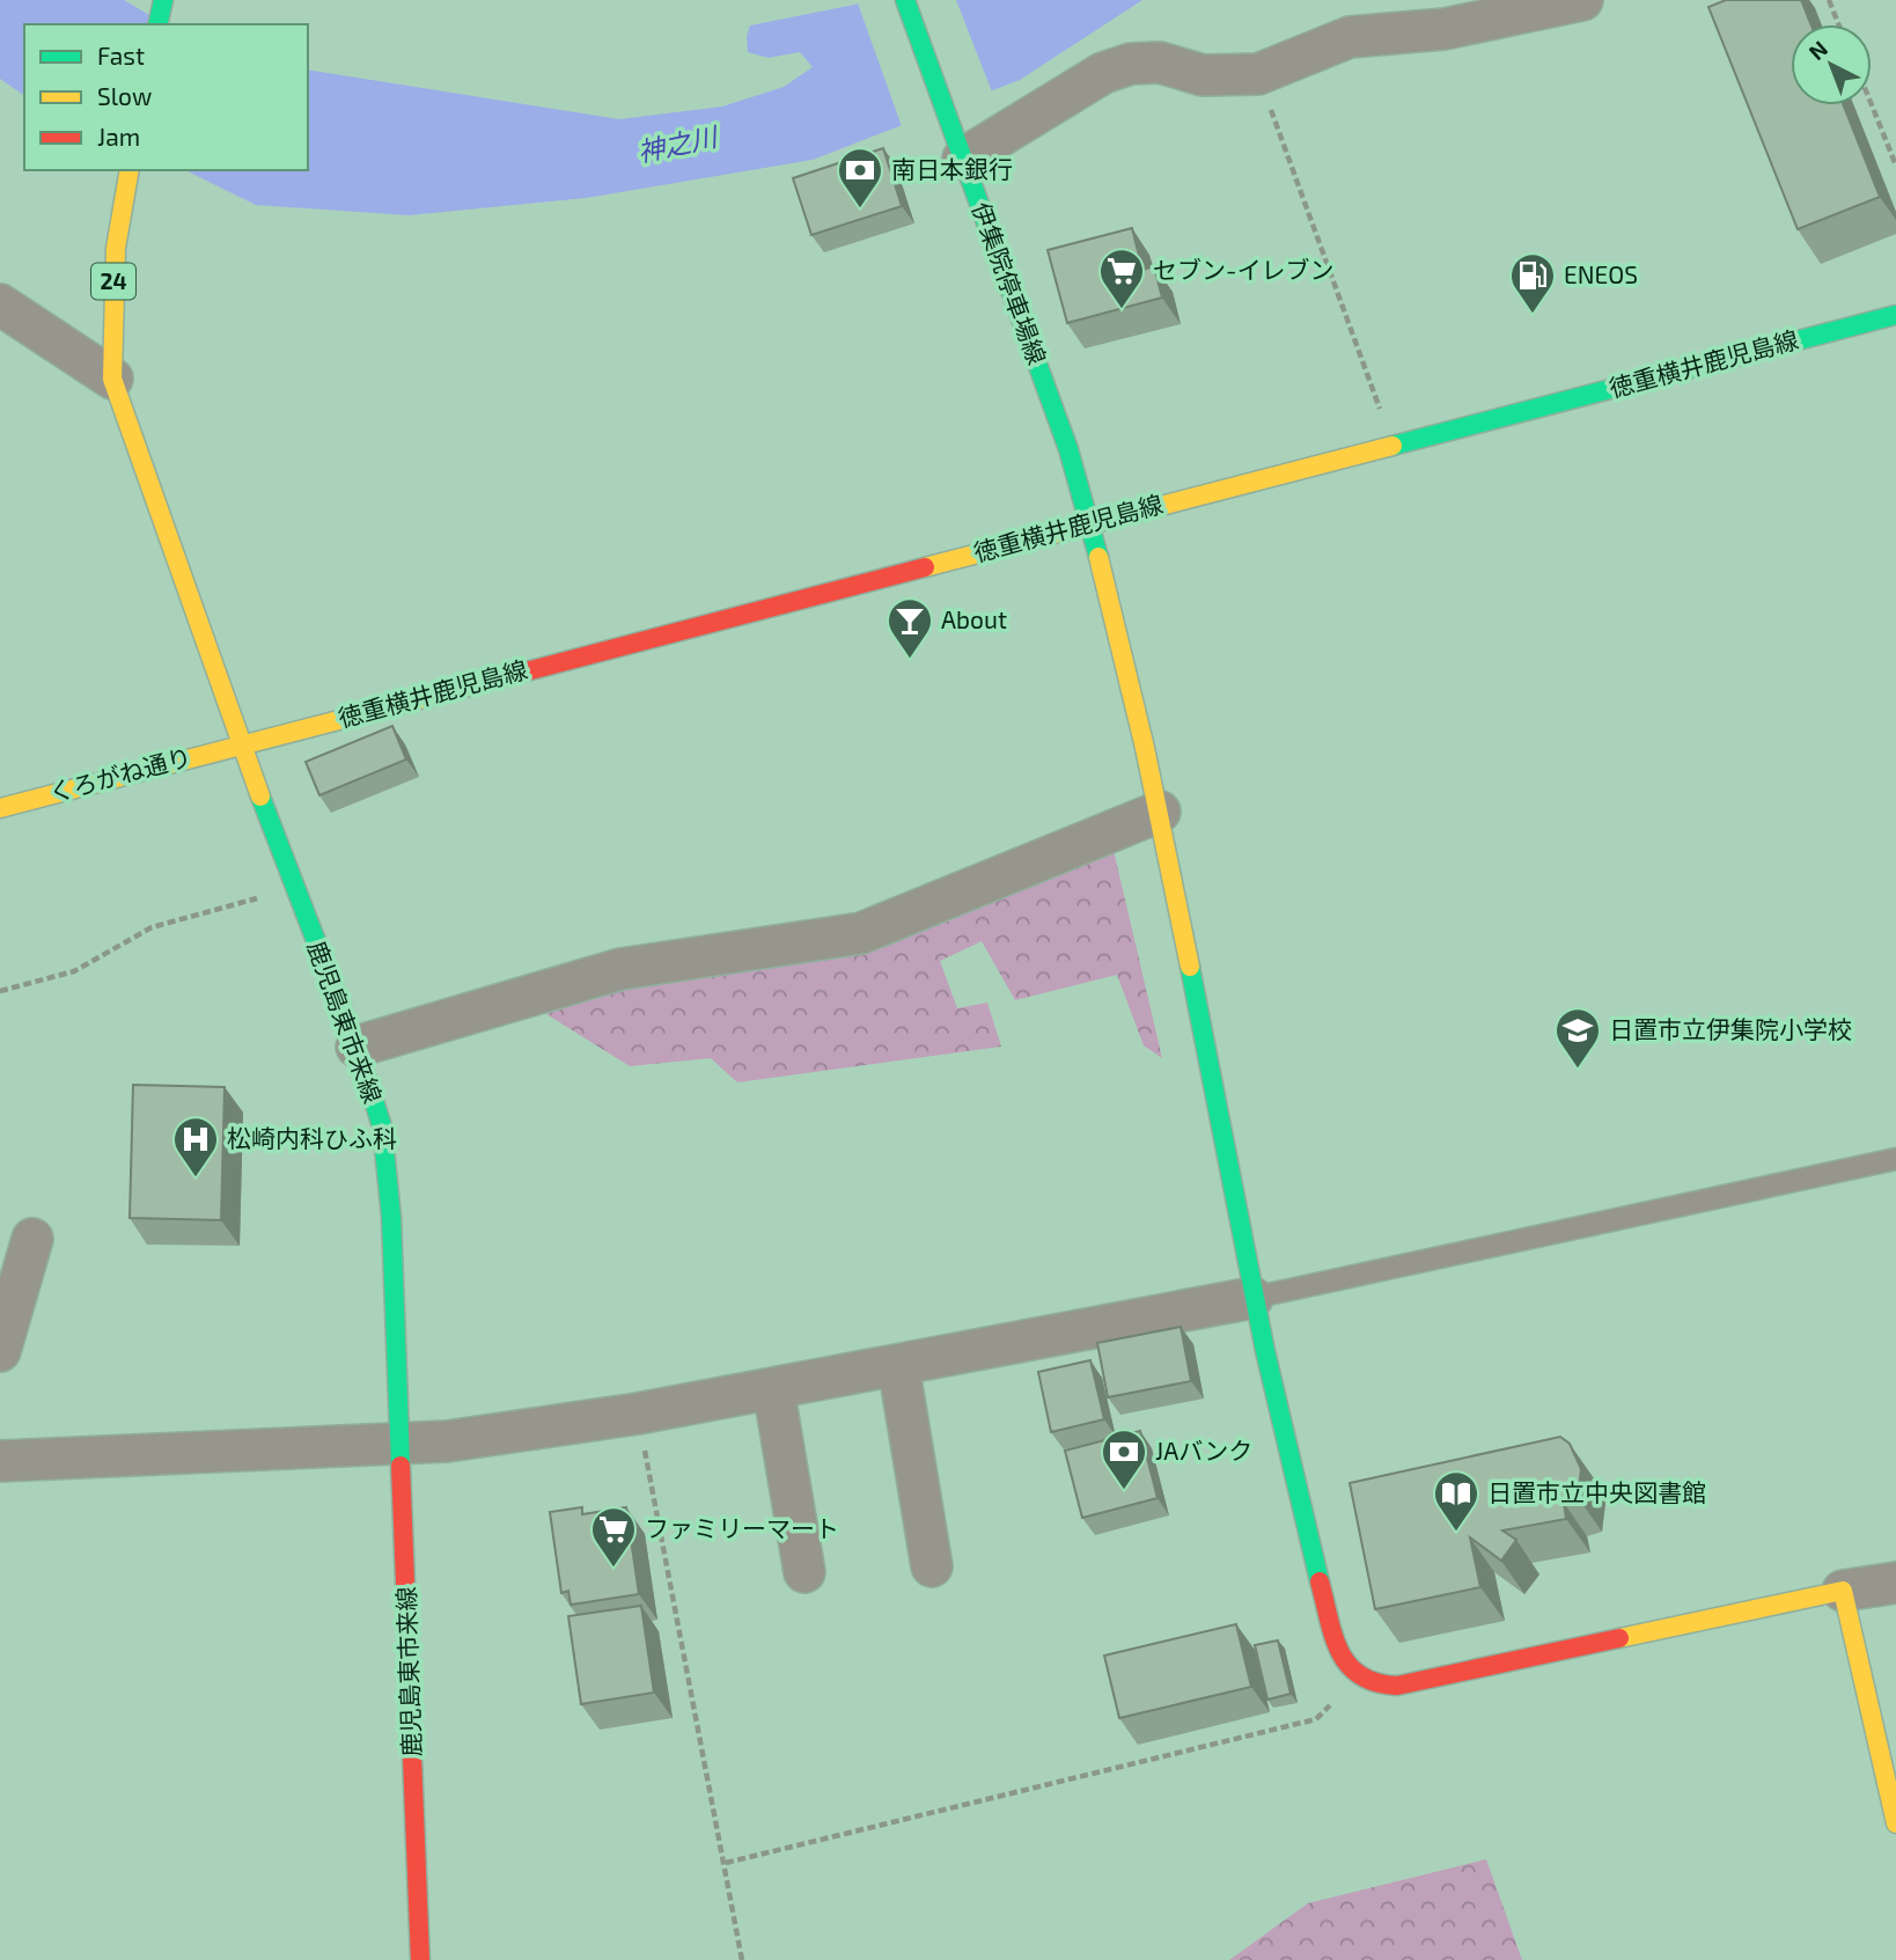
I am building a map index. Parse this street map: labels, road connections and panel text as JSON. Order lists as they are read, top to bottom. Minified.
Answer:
{"streets":{"main road":["24","伊集院停車場線","徳重横井鹿児島線","くろがね通り","鹿児島東市来線"]},"crossings":[["伊集院停車場線","徳重横井鹿児島線"],["徳重横井鹿児島線","くろがね通り"],["徳重横井鹿児島線","鹿児島東市来線"],["くろがね通り","鹿児島東市来線"]],"water":["神之川"],"places":{"bank":["南日本銀行","JAバンク"],"supermarket":["セブン-イレブン","ファミリーマート"],"fuel station":["ENEOS"],"bar":["About"],"school or university":["日置市立伊集院小学校"],"hospital":["松崎内科ひふ科"],"library":["日置市立中央図書館"]},"legend":["Fast","Slow","Jam"],"north":"top left"}
